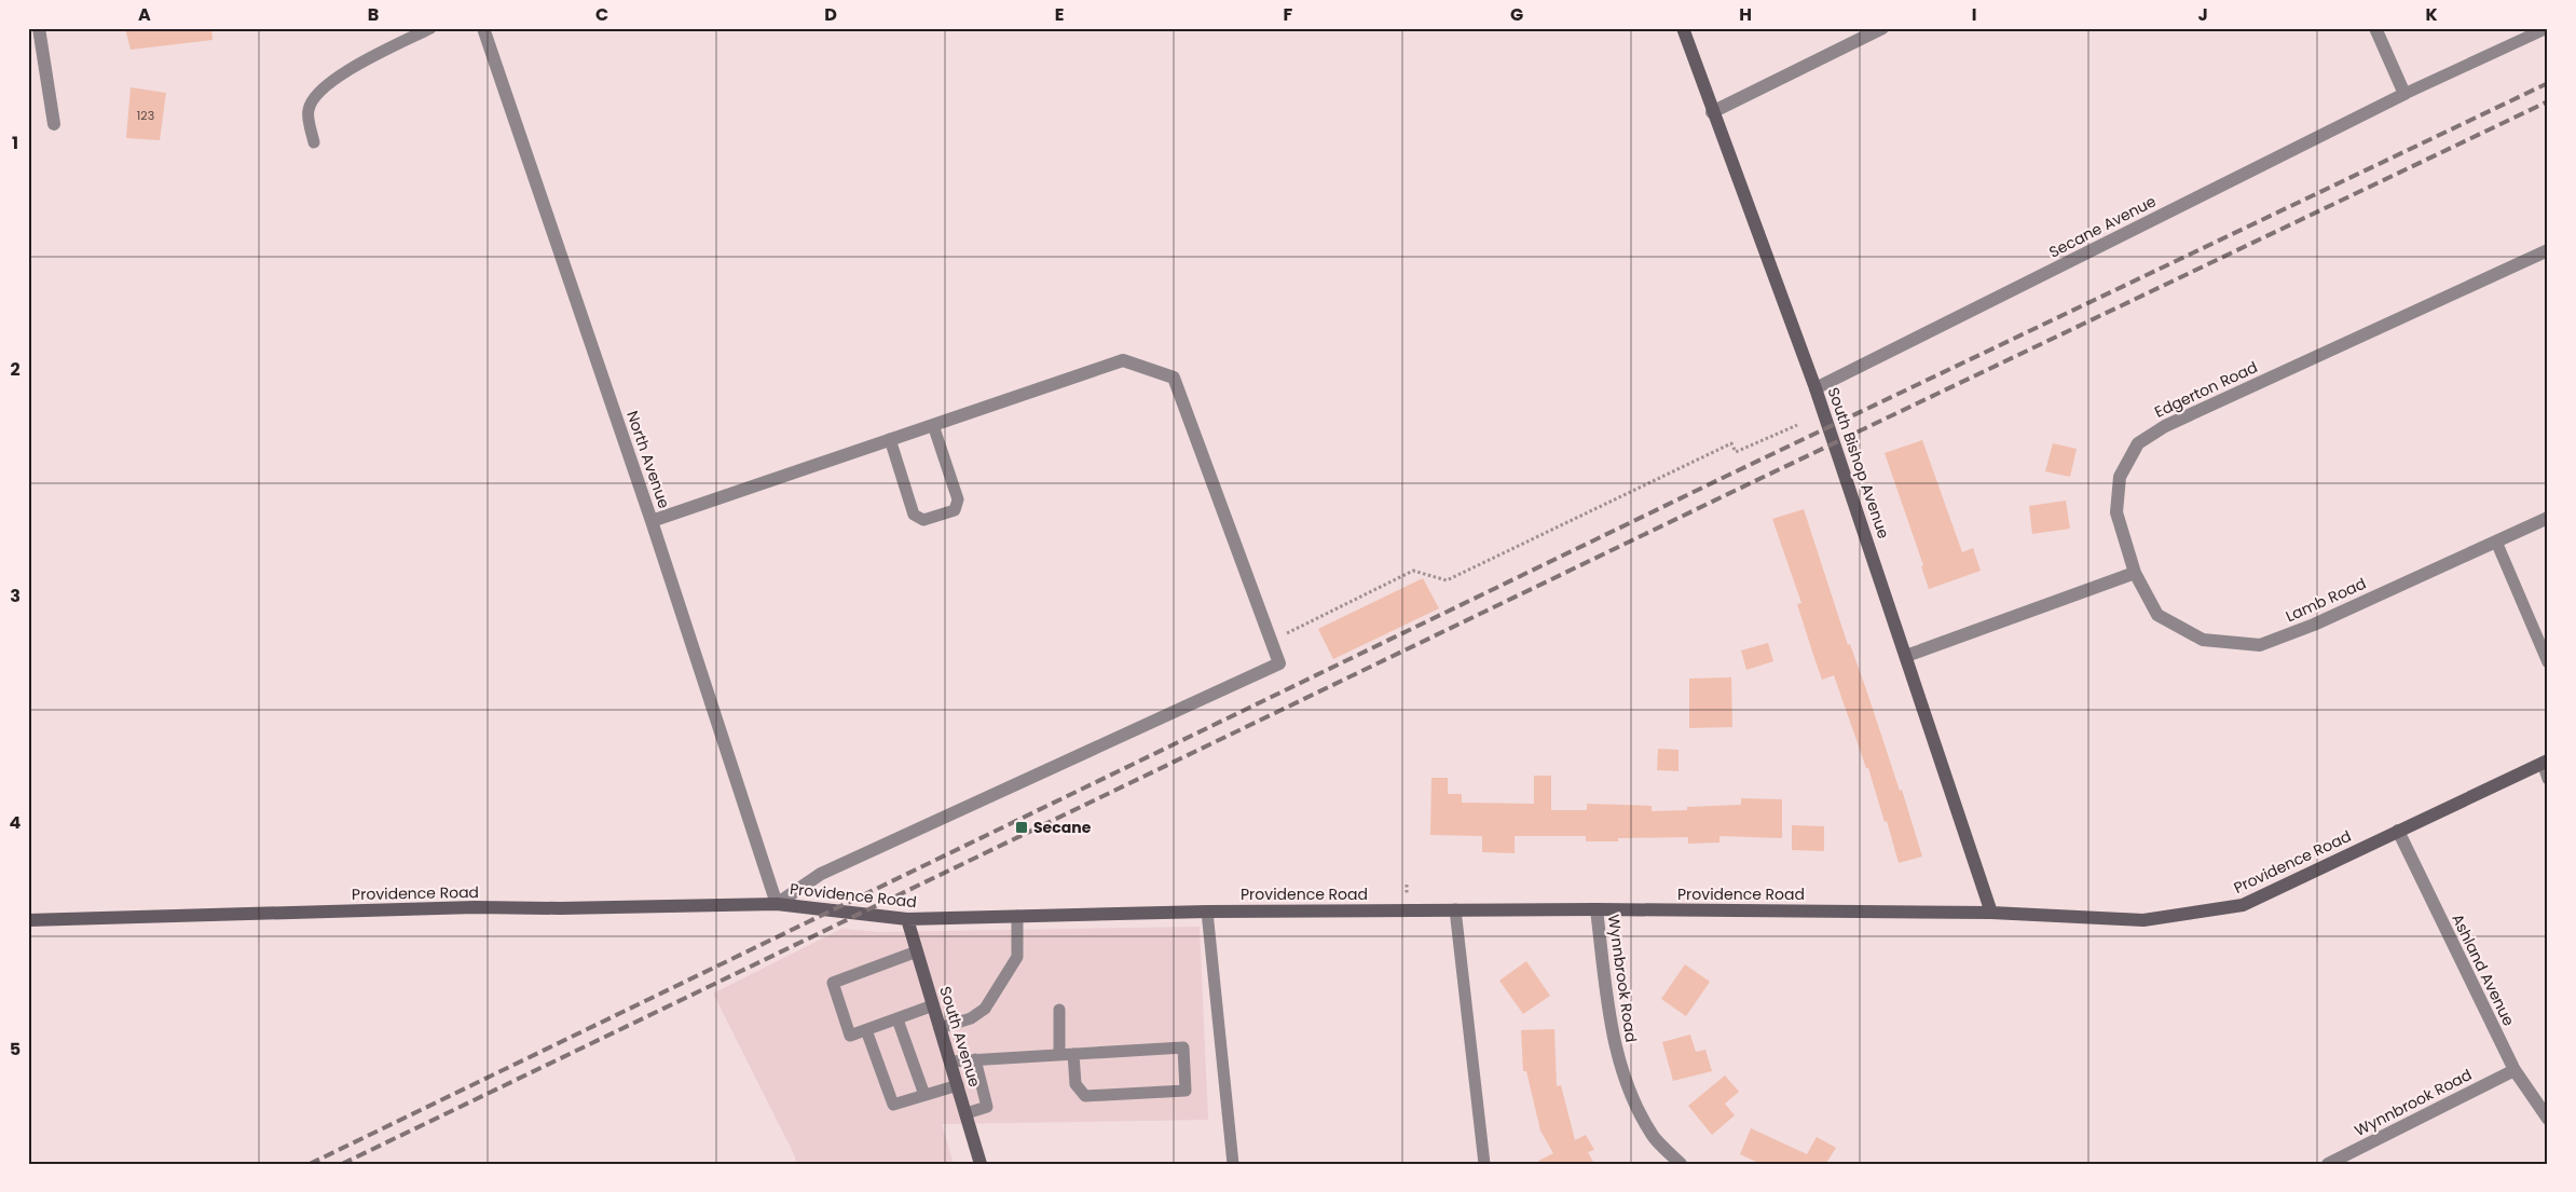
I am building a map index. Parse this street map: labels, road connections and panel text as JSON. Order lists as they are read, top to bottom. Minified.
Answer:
{"streets":{"street":["Secane Avenue","Edgerton Road","North Avenue","South Bishop Avenue","Lamb Road","Providence Road","Ashland Avenue","Wynnbrook Road","South Avenue"]},"crossings":[["Secane Avenue","South Bishop Avenue"],["Edgerton Road","Lamb Road"],["North Avenue","Providence Road"],["South Bishop Avenue","Providence Road"],["Providence Road","Ashland Avenue"],["Providence Road","Wynnbrook Road"],["Providence Road","South Avenue"],["Ashland Avenue","Wynnbrook Road"]],"places":{"transit":["Secane"]},"house_numbers":["123"],"grid":{"columns":["A","B","C","D","E","F","G","H","I","J","K"],"rows":["1","2","3","4","5"]}}
